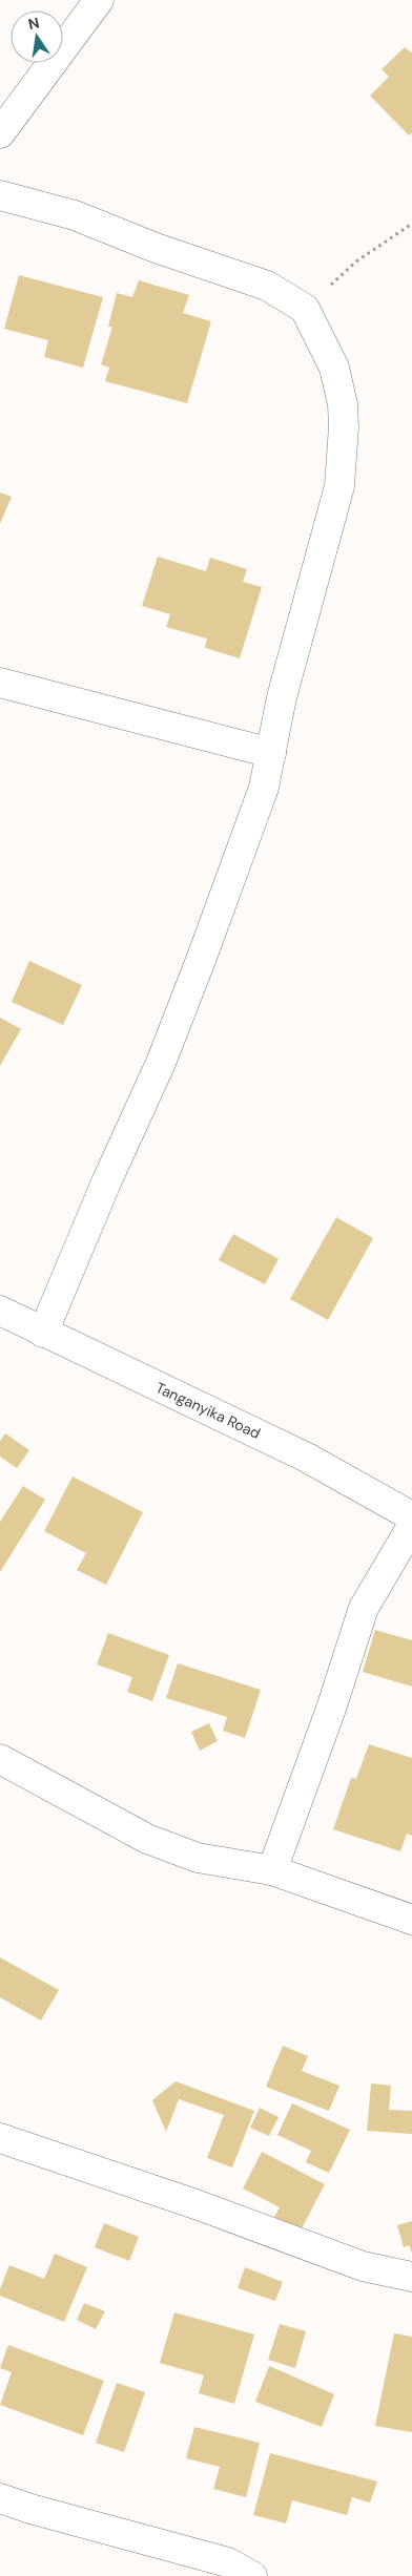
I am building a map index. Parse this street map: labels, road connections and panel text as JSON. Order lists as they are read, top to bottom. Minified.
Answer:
{"streets":{"street":["Tanganyika Road"]},"north":"top"}
